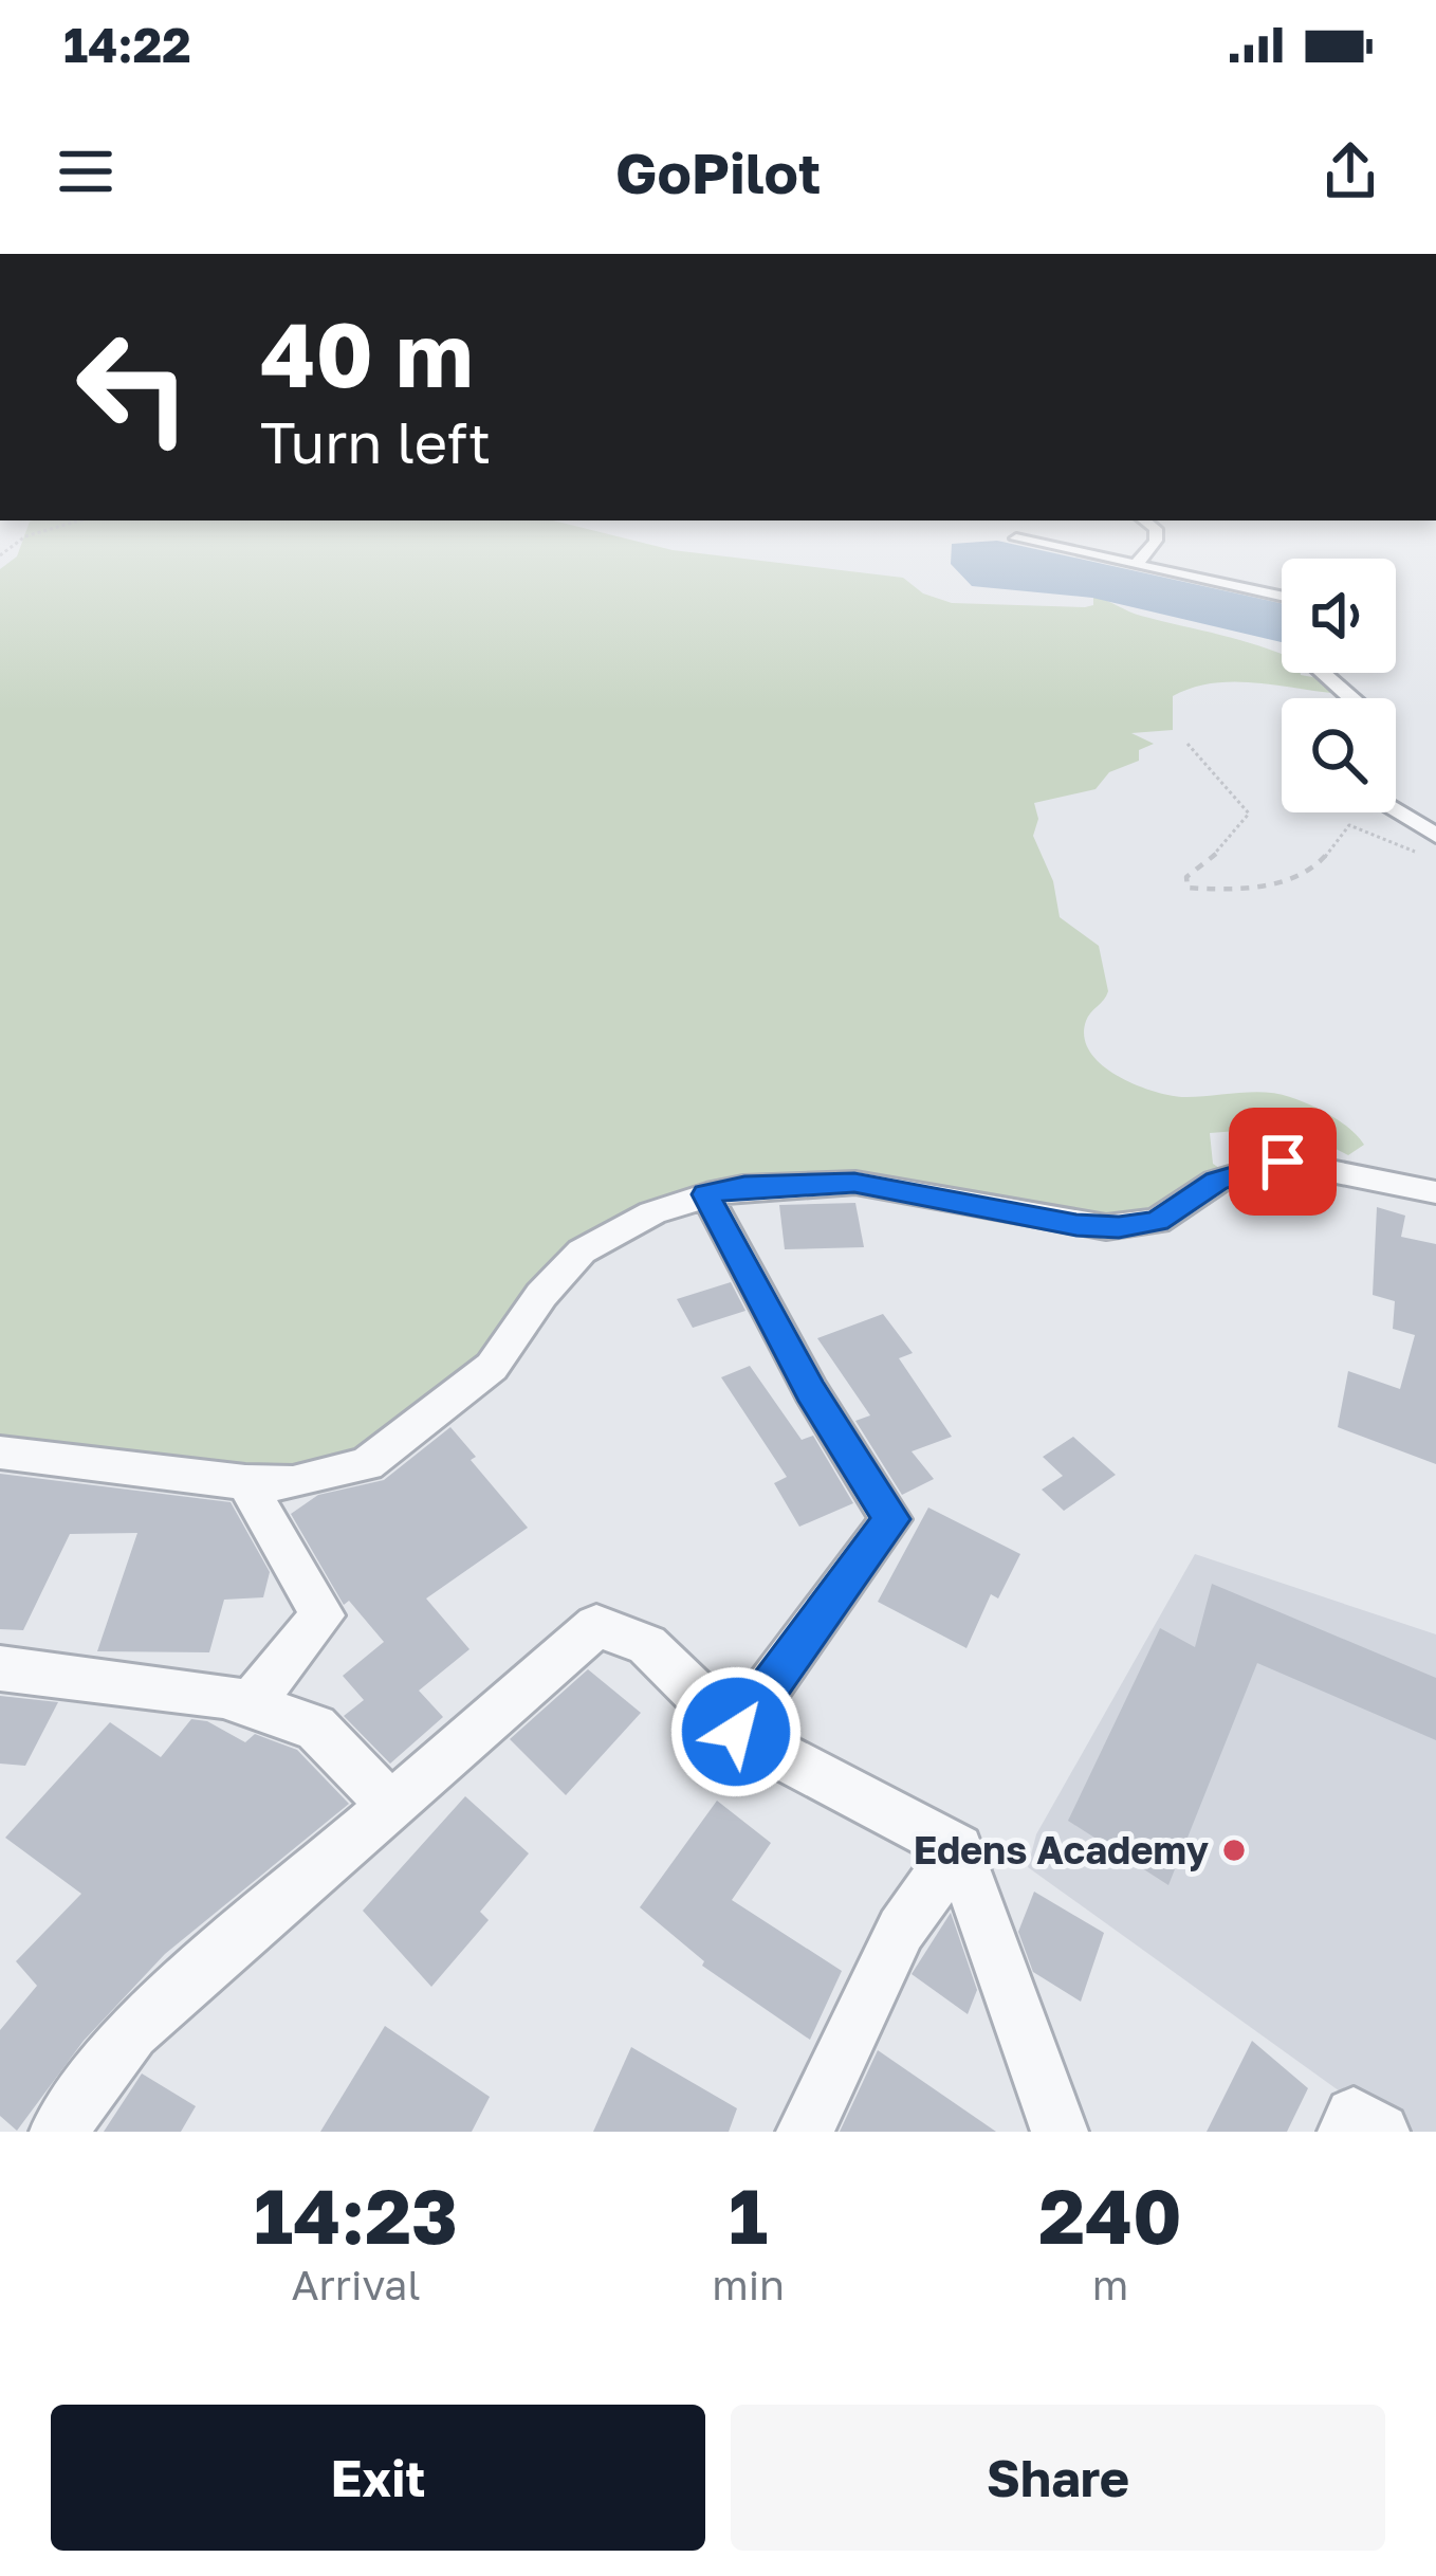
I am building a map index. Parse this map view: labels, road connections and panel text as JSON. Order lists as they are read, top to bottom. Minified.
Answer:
{"places":["Edens Academy"],"page":{"status":"14:22","header":"GoPilot","turn":["40 m","Turn left"],"eta":["14:23","Arrival","1","min","240","m"],"buttons":["Exit","Share"]}}
